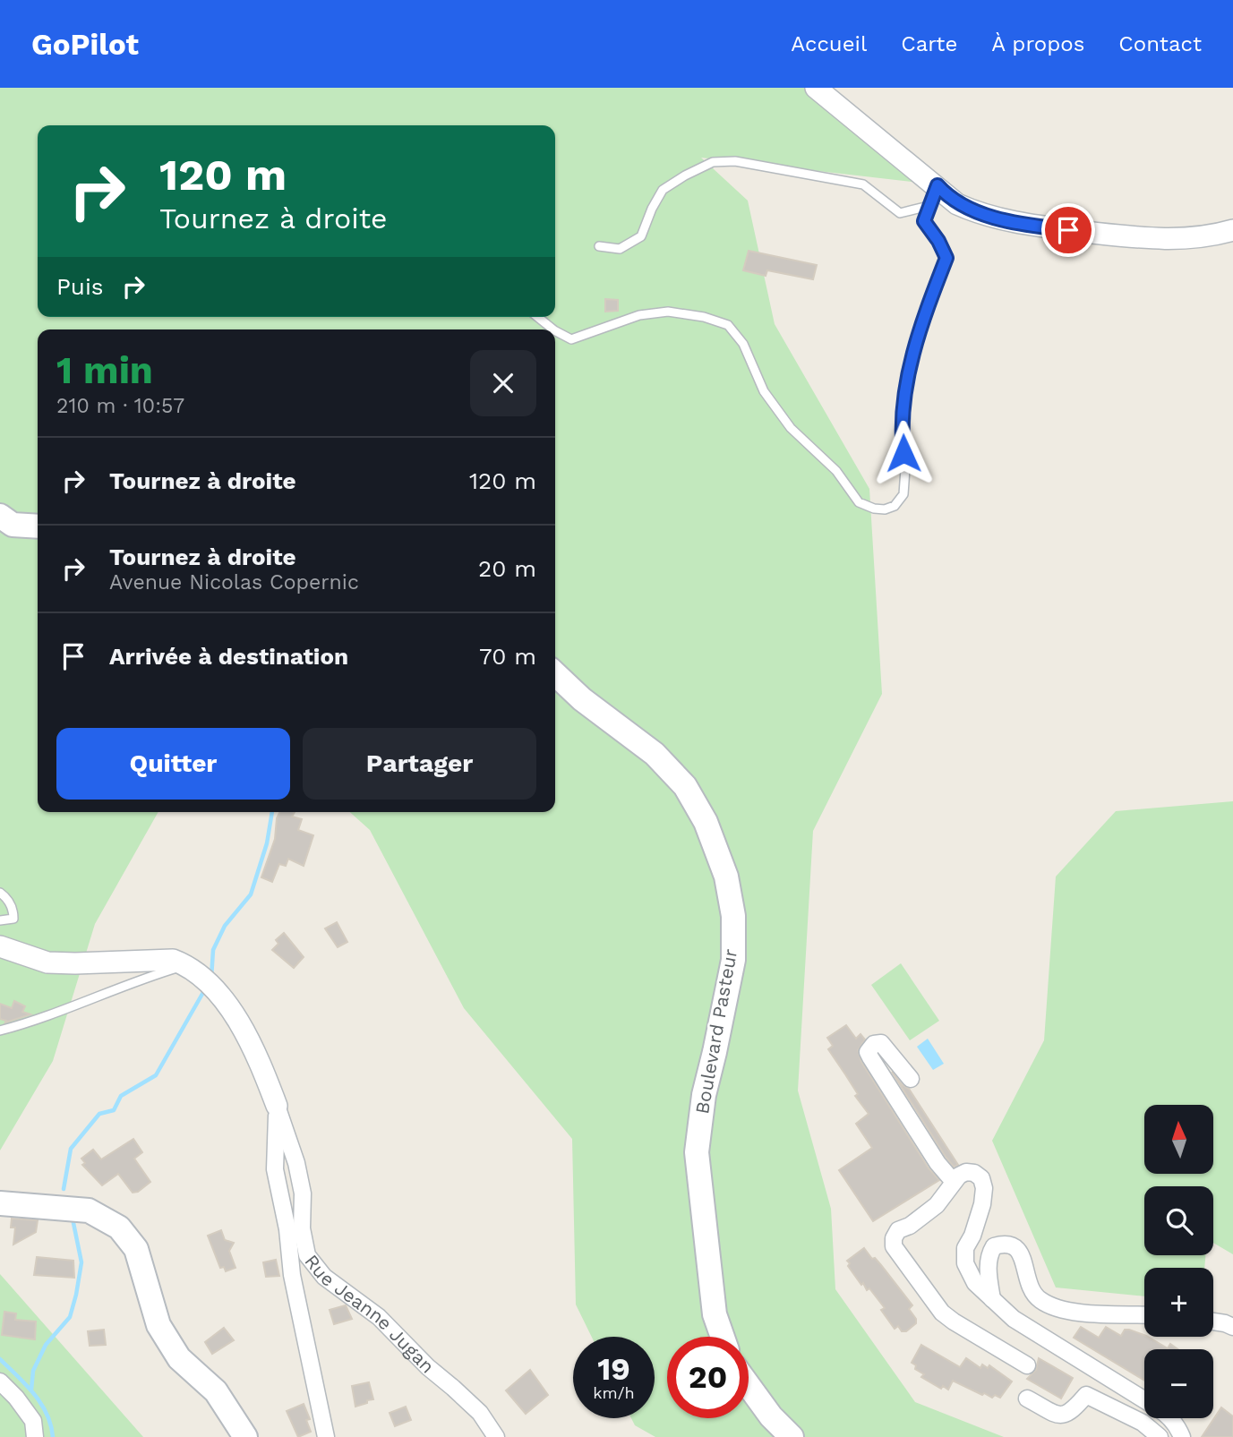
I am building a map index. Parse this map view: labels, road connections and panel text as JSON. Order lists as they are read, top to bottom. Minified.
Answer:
{"streets":{"main road":["Boulevard Pasteur"],"street":["Rue Jeanne Jugan"]},"north":"top","page":{"header":"GoPilot","nav":["Accueil","Carte","À propos","Contact"],"turn":["120 m","Tournez à droite"],"then":"Puis","heading":["1 min","210 m · 10:57"],"list":[{"name":"Tournez à droite","value":"120 m"},{"name":"Tournez à droite","note":"Avenue Nicolas Copernic","value":"20 m"},{"name":"Arrivée à destination","value":"70 m"}],"buttons":["Quitter","Partager"],"map_buttons":["+","−"],"speed":"19 km/h","limit":"20"}}
